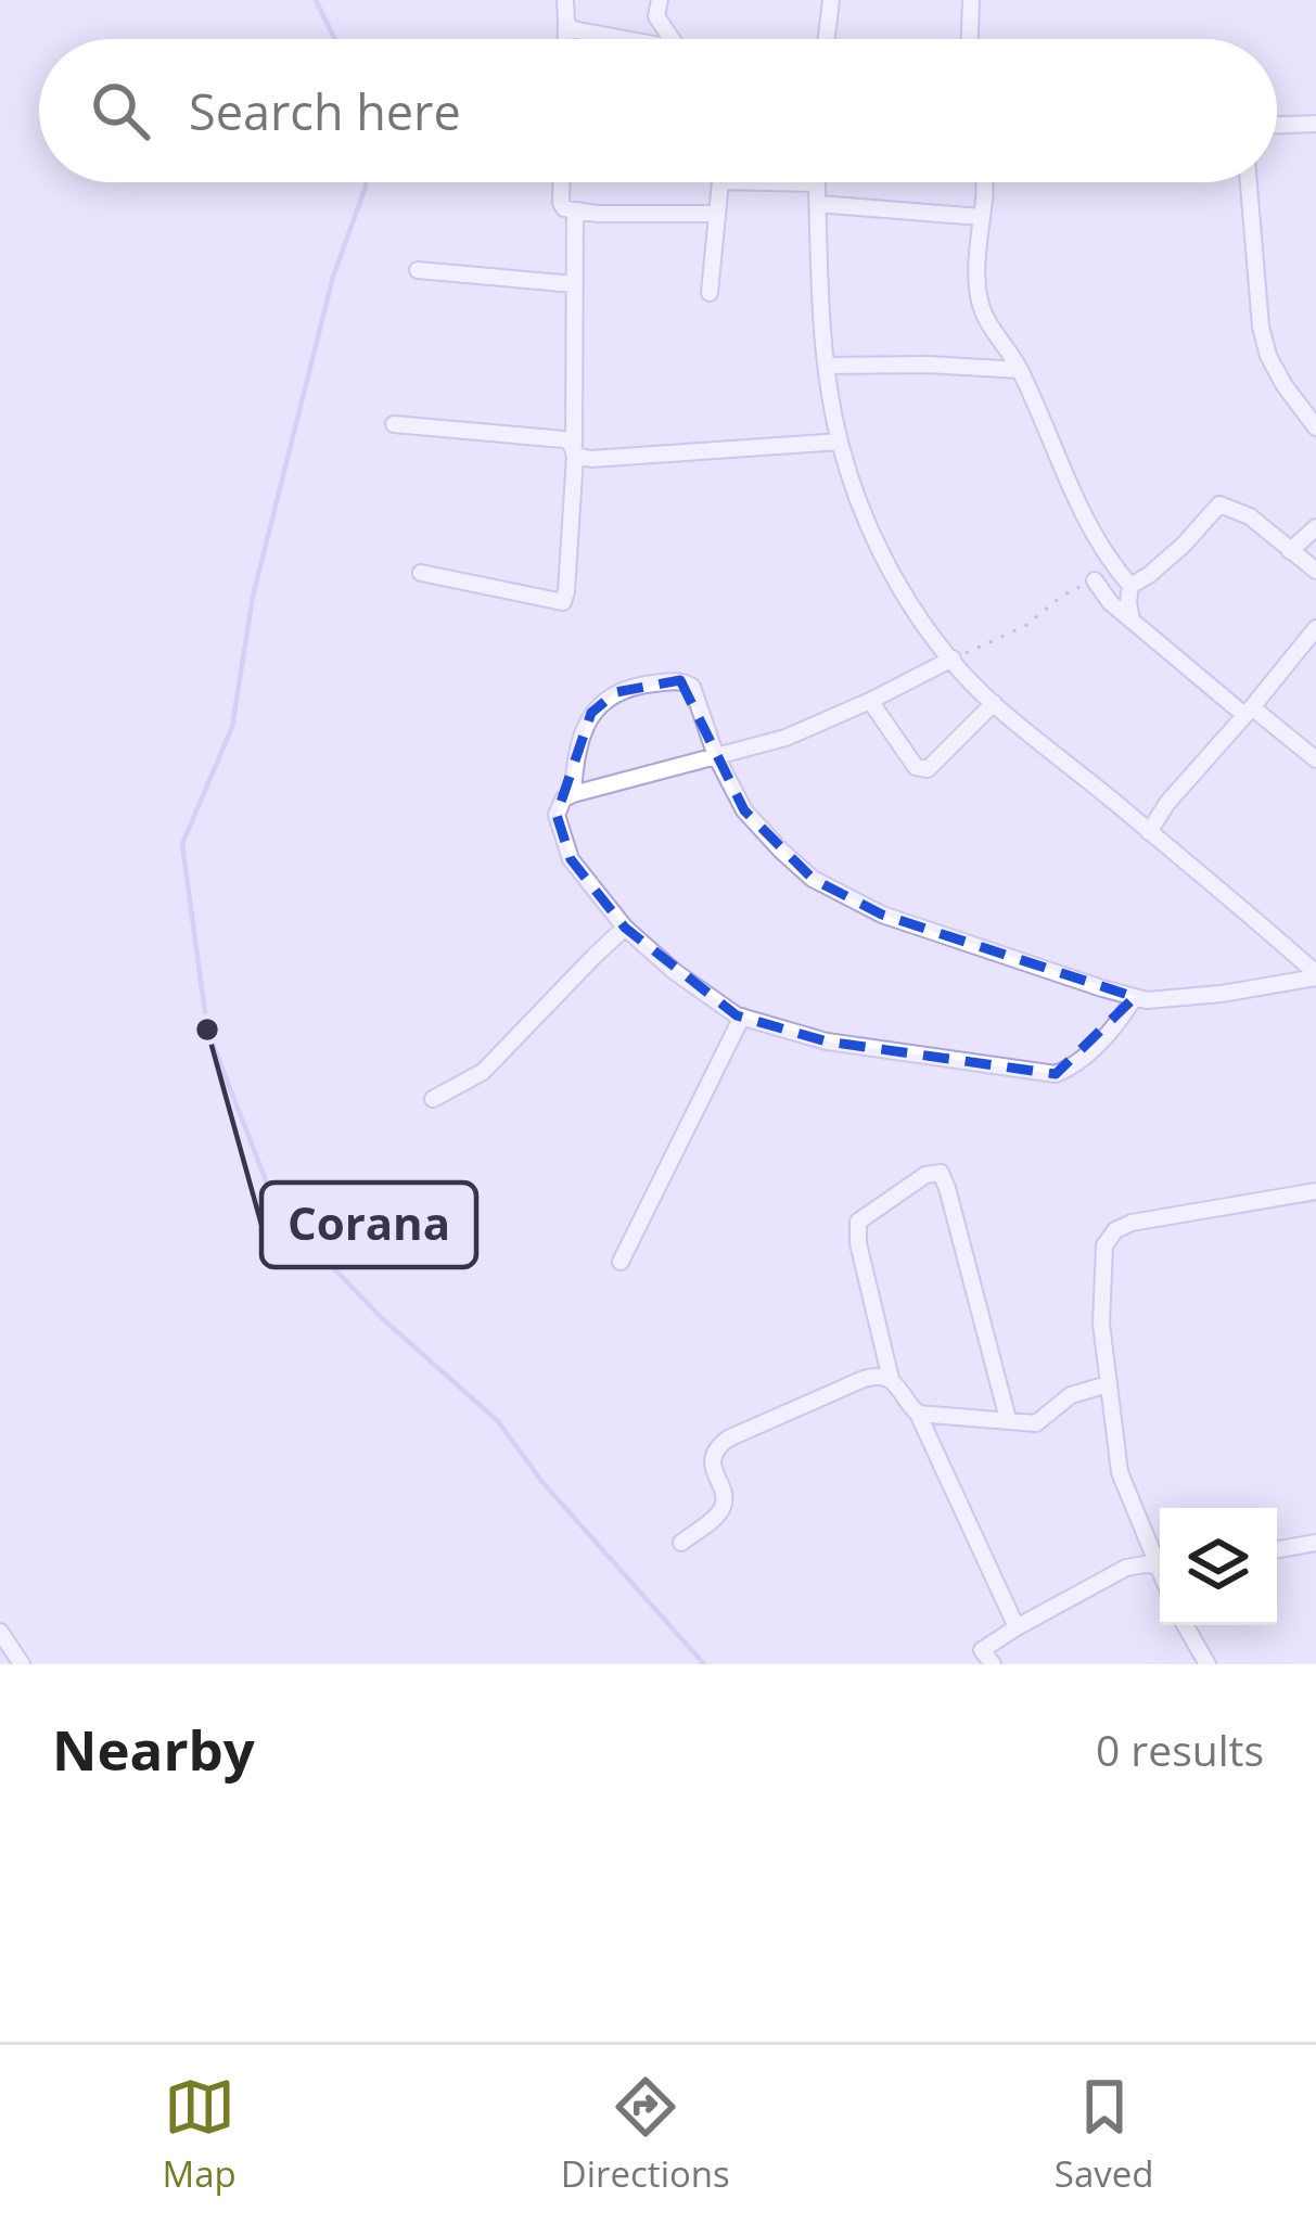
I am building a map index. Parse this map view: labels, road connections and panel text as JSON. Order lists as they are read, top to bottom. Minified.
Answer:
{"places":["Corana"],"page":{"search":"Search here","heading":["Nearby","0 results"],"nav":["Map","Directions","Saved"]}}
